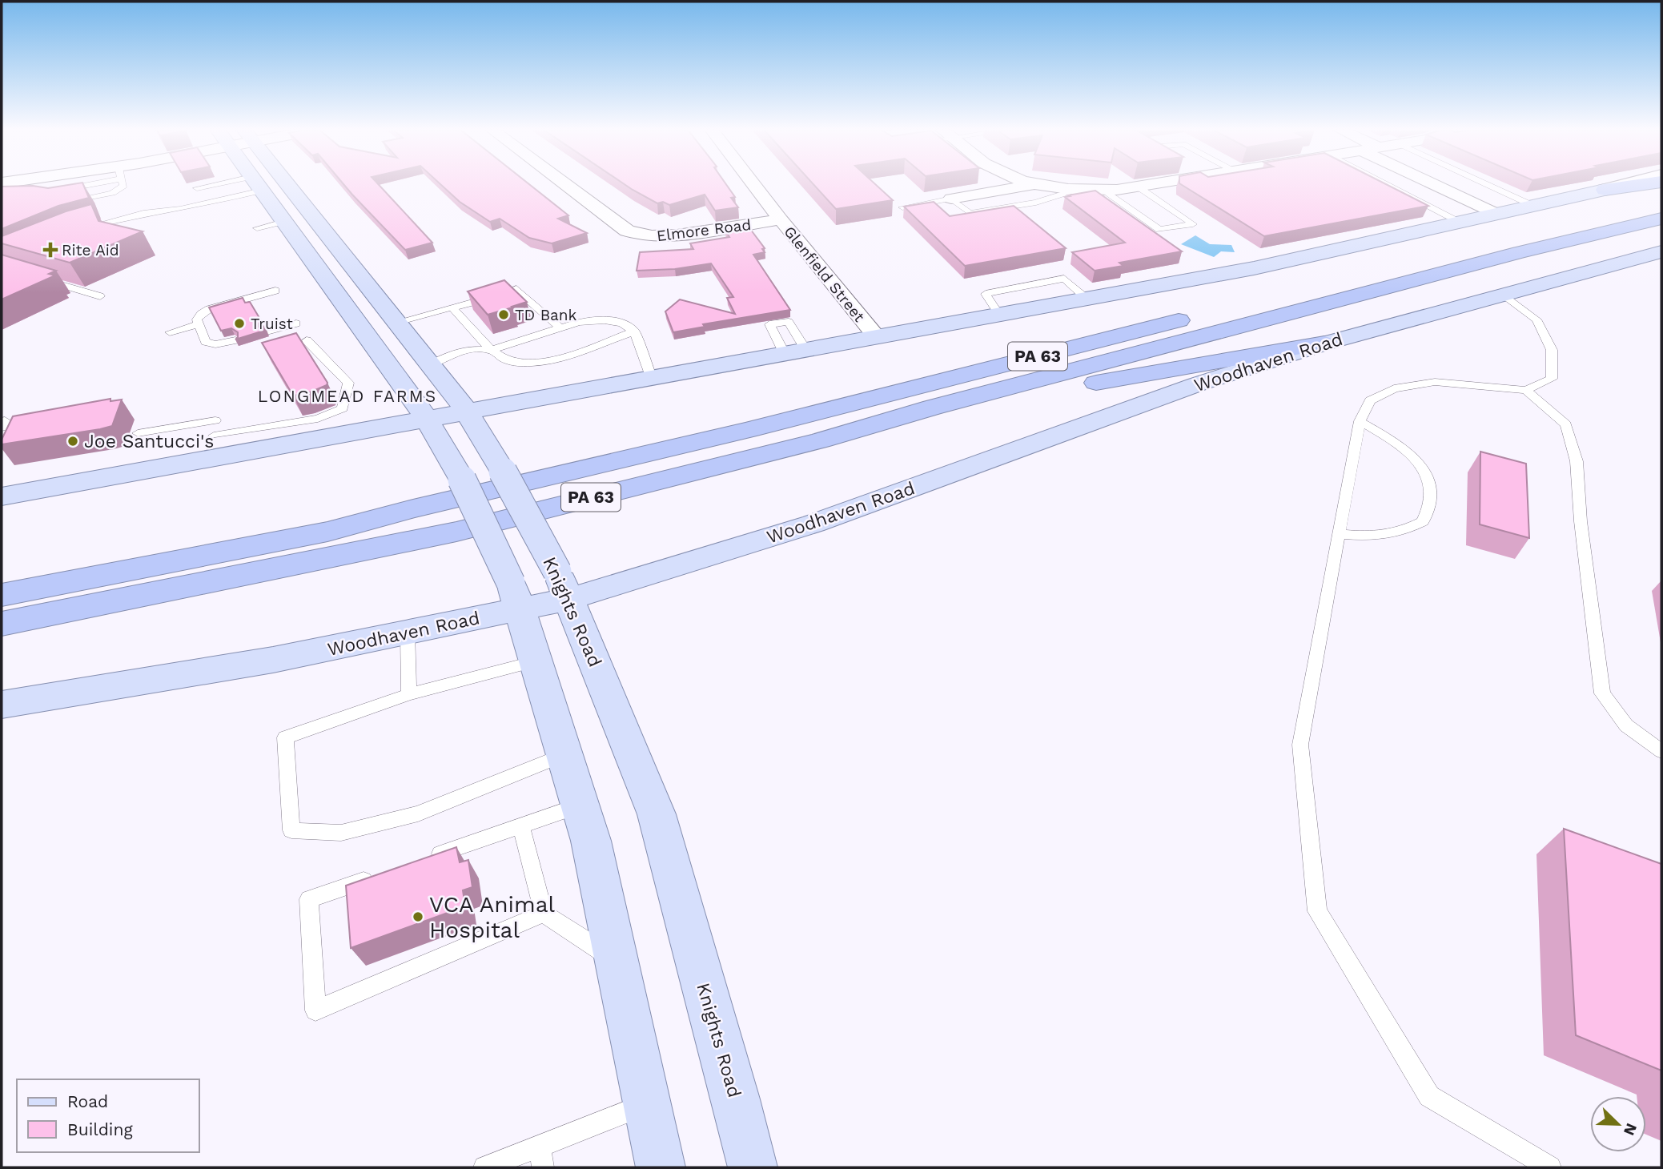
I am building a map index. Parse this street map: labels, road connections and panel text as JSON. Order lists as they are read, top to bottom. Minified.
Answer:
{"streets":{"highway":["PA 63","Woodhaven Road"],"main road":["Knights Road"],"street":["Elmore Road","Glenfield Street"]},"crossings":[["Elmore Road","Glenfield Street"],["Woodhaven Road","Knights Road"]],"districts":["LONGMEAD FARMS"],"places":{"health":["Rite Aid"],"other":["TD Bank","Truist","Joe Santucci's","VCA Animal Hospital"]},"legend":["Road","Building"],"north":"bottom right"}
